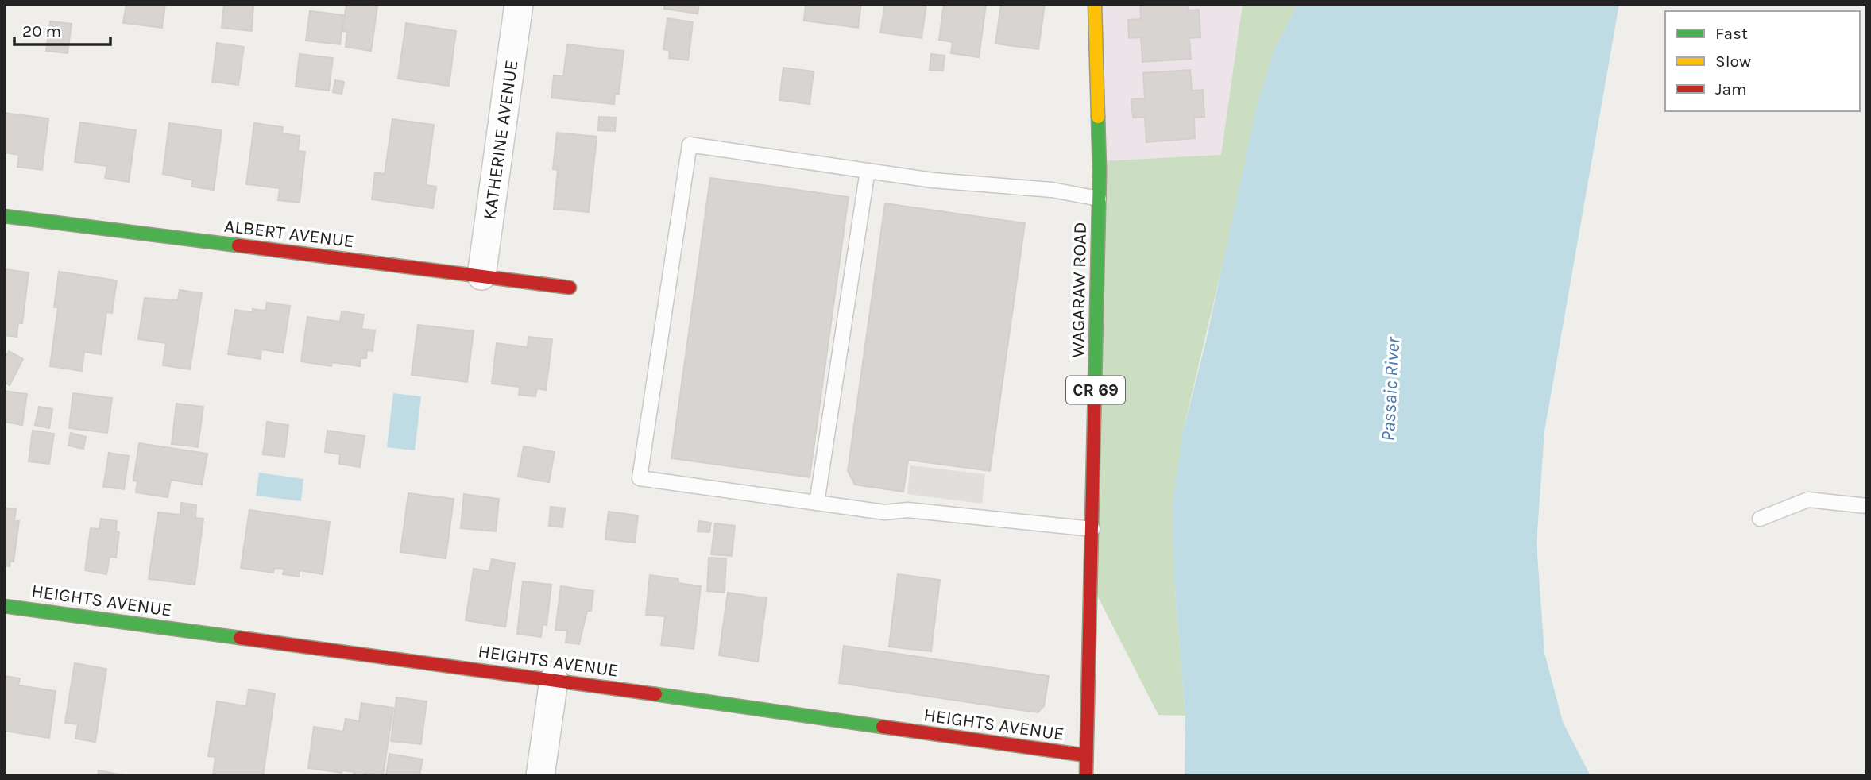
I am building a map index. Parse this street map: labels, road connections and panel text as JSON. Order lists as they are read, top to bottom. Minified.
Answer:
{"streets":{"street":["KATHERINE AVENUE","ALBERT AVENUE","WAGARAW ROAD","CR 69","HEIGHTS AVENUE"]},"crossings":[["KATHERINE AVENUE","ALBERT AVENUE"],["WAGARAW ROAD","HEIGHTS AVENUE"]],"water":["Passaic River"],"legend":["Fast","Slow","Jam"],"scale_bar":"20 m"}
